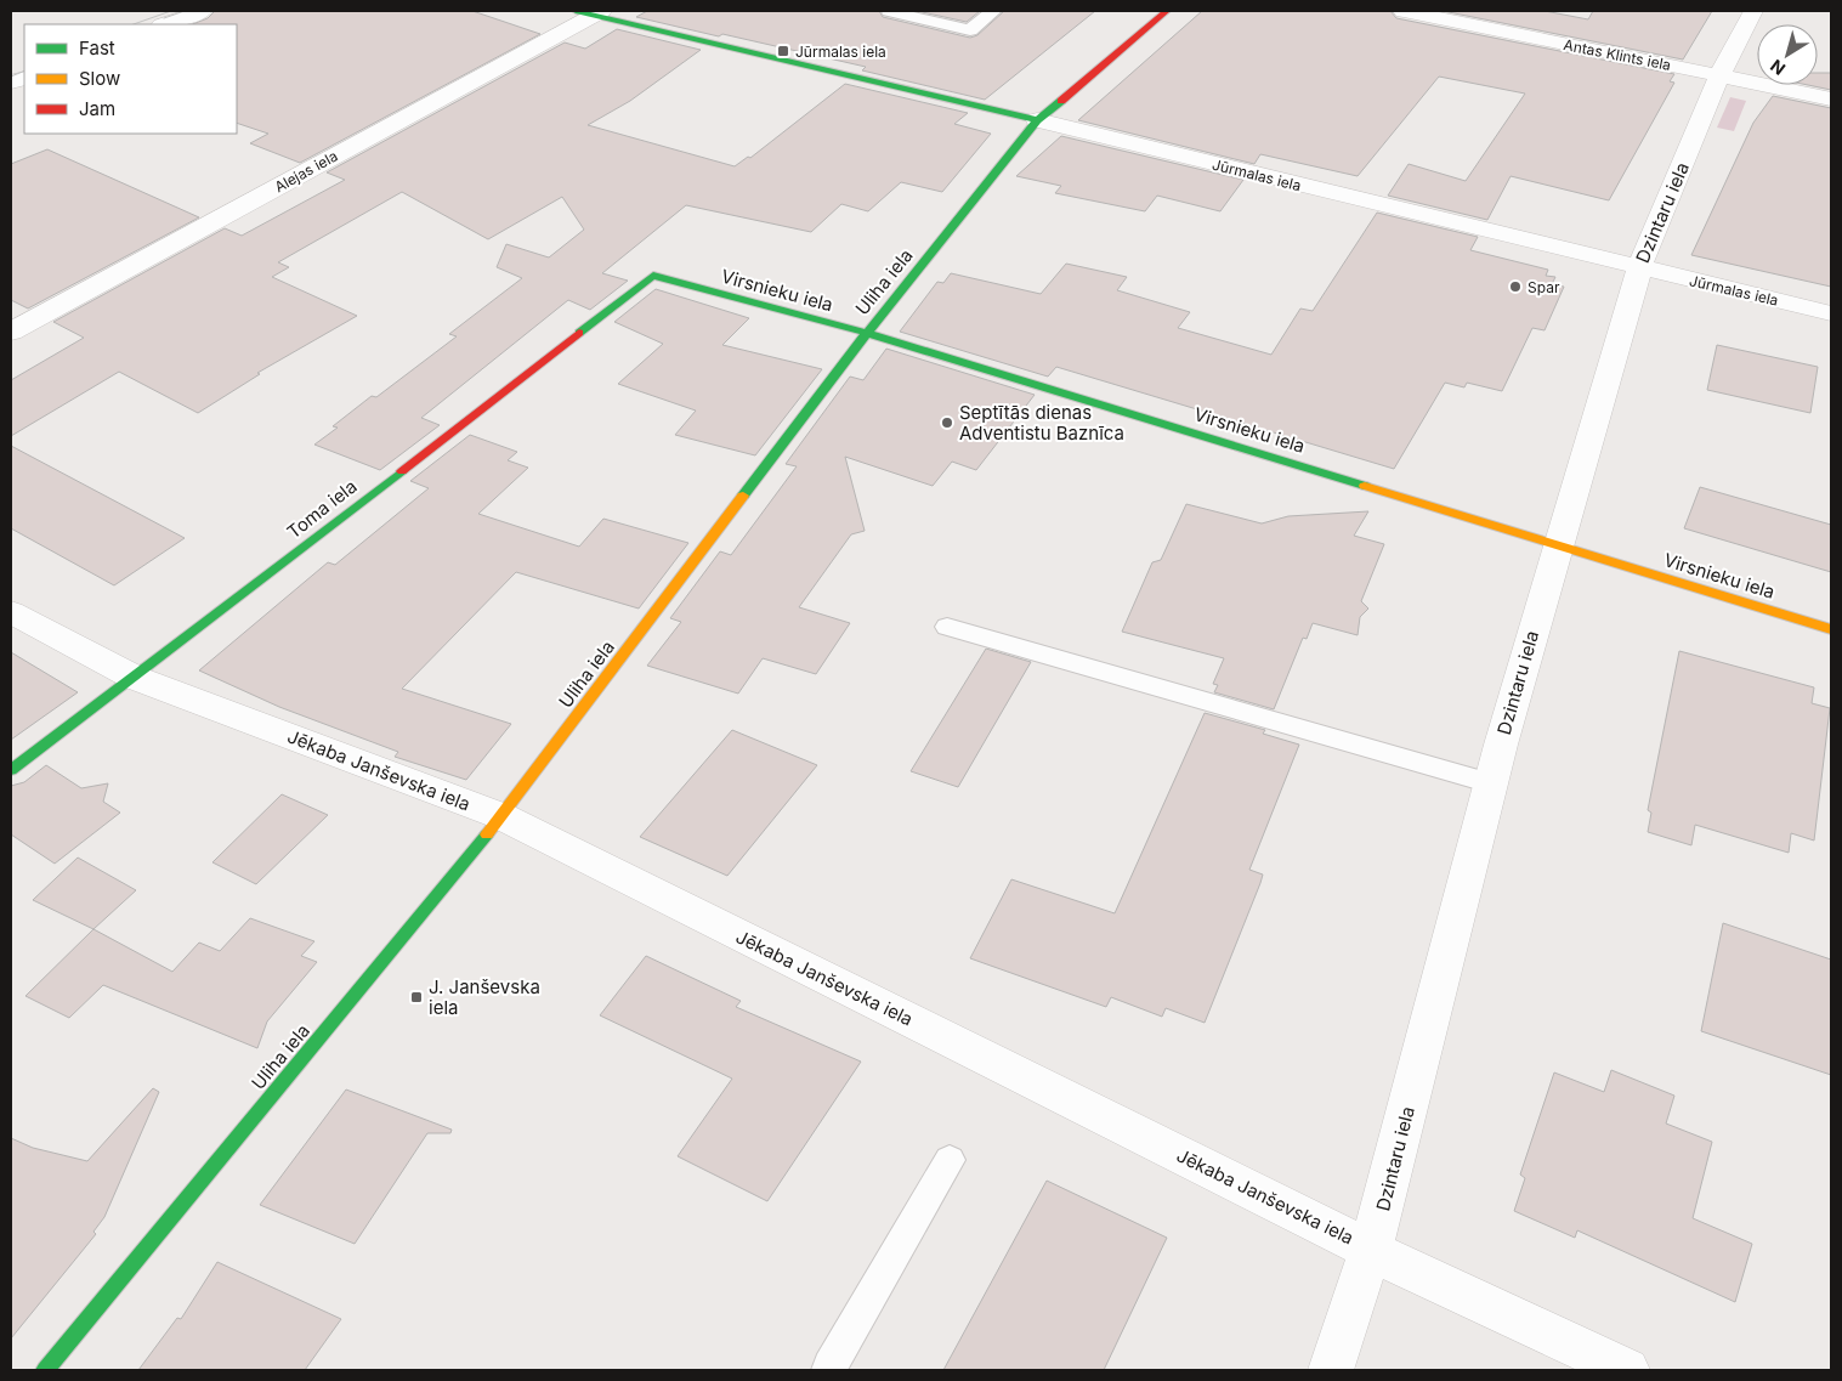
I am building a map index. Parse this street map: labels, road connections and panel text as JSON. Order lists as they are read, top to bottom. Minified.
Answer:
{"streets":{"street":["Antas Klints iela","Alejas iela","Jūrmalas iela","Dzintaru iela","Uliha iela","Virsnieku iela","Toma iela","Jēkaba Janševska iela"]},"crossings":[["Antas Klints iela","Dzintaru iela"],["Alejas iela","Jūrmalas iela"],["Jūrmalas iela","Dzintaru iela"],["Jūrmalas iela","Uliha iela"],["Dzintaru iela","Virsnieku iela"],["Dzintaru iela","Jēkaba Janševska iela"],["Uliha iela","Virsnieku iela"],["Uliha iela","Jēkaba Janševska iela"],["Virsnieku iela","Toma iela"],["Toma iela","Jēkaba Janševska iela"]],"places":{"transit":["Jūrmalas iela","J. Janševska iela"],"other":["Spar","Septītās dienas Adventistu Baznīca"]},"legend":["Fast","Slow","Jam"],"north":"bottom left"}
